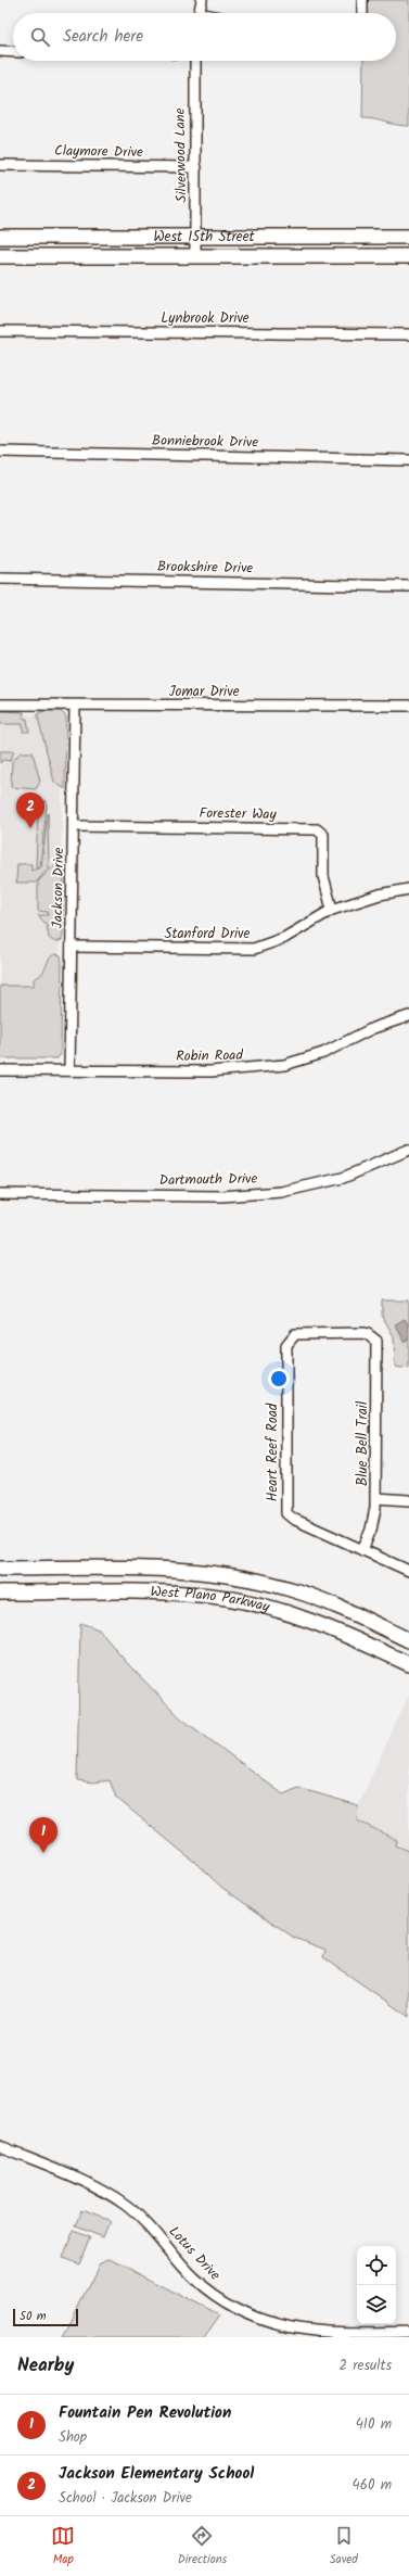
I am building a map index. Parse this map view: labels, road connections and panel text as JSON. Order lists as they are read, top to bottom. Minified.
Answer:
{"streets":{"main road":["West 15th Street","West Plano Parkway"],"street":["Claymore Drive","Silverwood Lane","Lynbrook Drive","Bonniebrook Drive","Brookshire Drive","Jomar Drive","Forester Way","Jackson Drive","Stanford Drive","Robin Road","Dartmouth Drive","Blue Bell Trail","Heart Reef Road","Lotus Drive"]},"crossings":[["Claymore Drive","Silverwood Lane"],["Silverwood Lane","West 15th Street"],["Jomar Drive","Jackson Drive"],["Forester Way","Jackson Drive"],["Forester Way","Stanford Drive"],["Jackson Drive","Stanford Drive"],["Jackson Drive","Robin Road"],["Blue Bell Trail","Heart Reef Road"]],"scale_bar":"50 m","page":{"search":"Search here","pins":["2","1"],"scale":"50 m","heading":["Nearby","2 results"],"list":[{"mark":"1","name":"Fountain Pen Revolution","note":"Shop","value":"410 m"},{"mark":"2","name":"Jackson Elementary School","note":"School · Jackson Drive","value":"460 m"}],"nav":["Map","Directions","Saved"]}}
